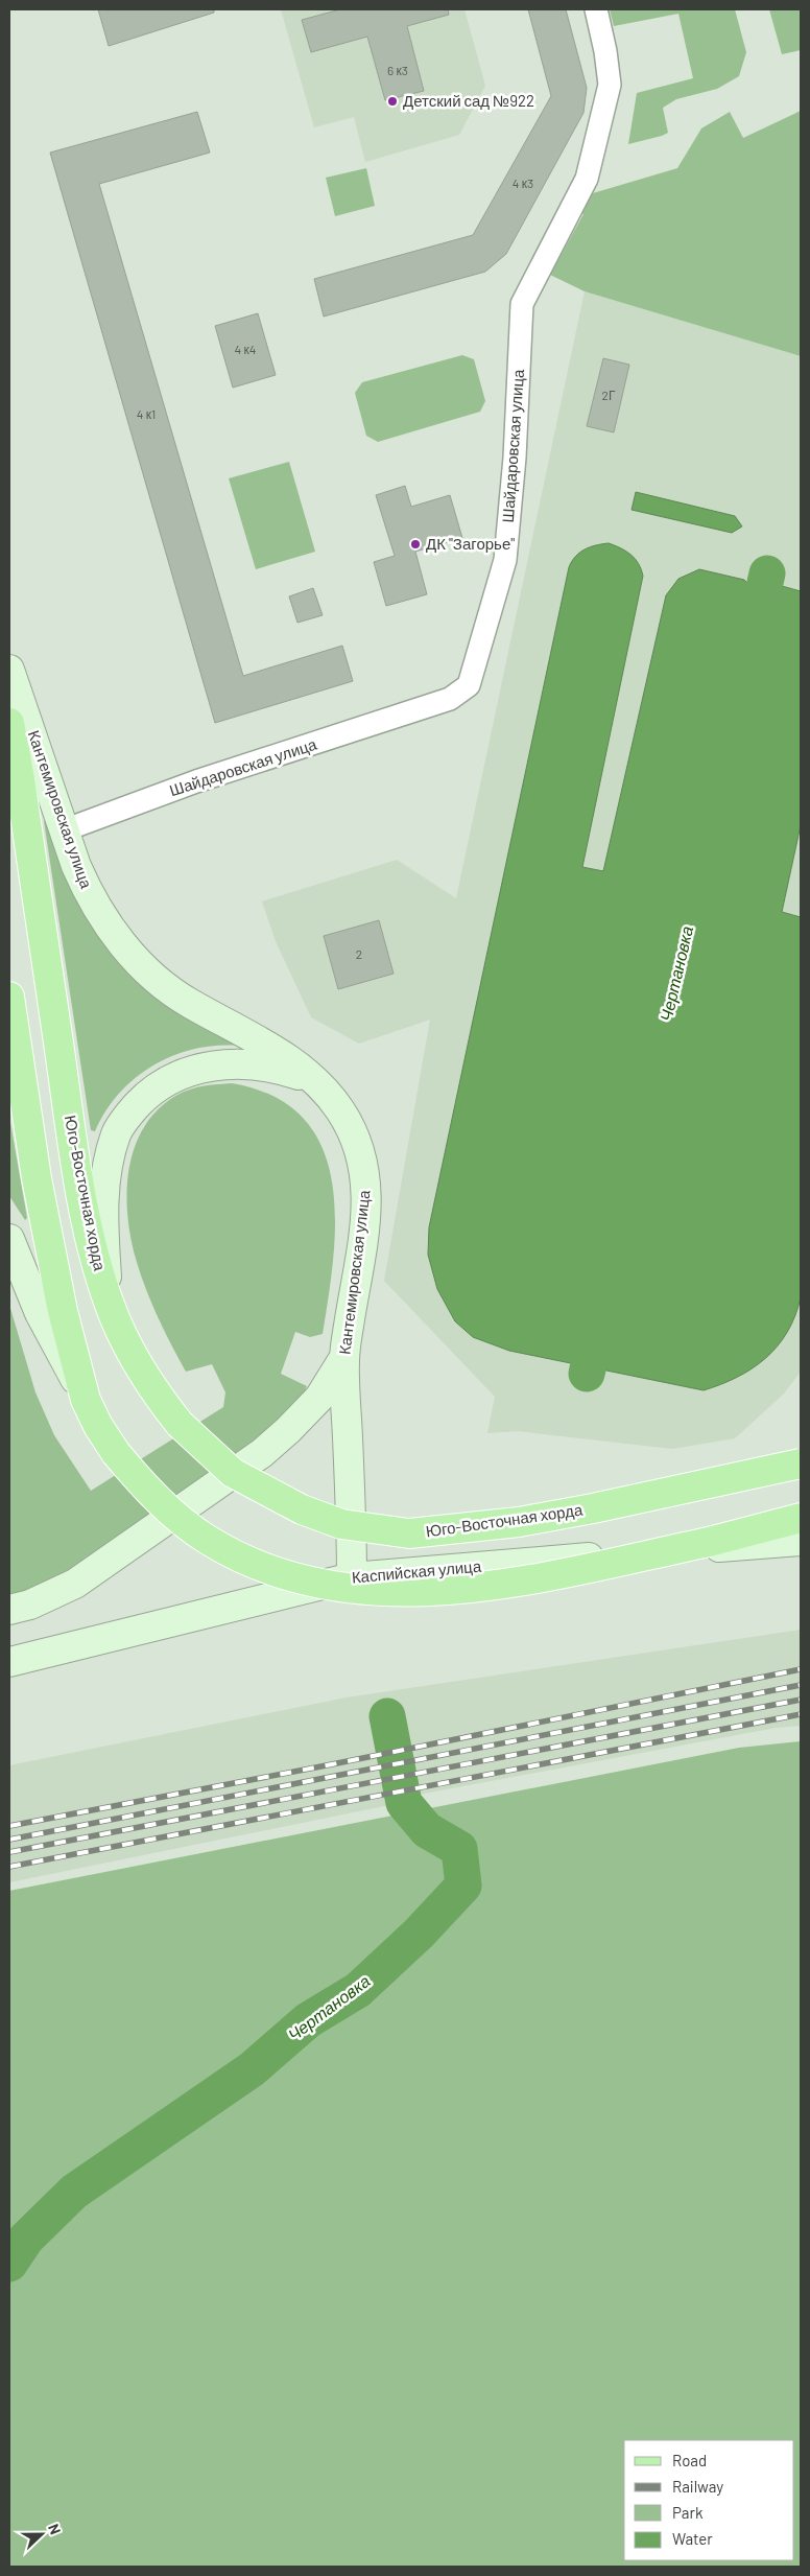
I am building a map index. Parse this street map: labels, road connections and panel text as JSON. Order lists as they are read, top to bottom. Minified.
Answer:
{"streets":{"main road":["Кантемировская улица","Юго-Восточная хорда","Каспийская улица"],"street":["Шайдаровская улица"]},"crossings":[["Шайдаровская улица","Кантемировская улица"],["Кантемировская улица","Каспийская улица"]],"water":["Чертановка"],"places":["Детский сад №922","ДК \"Загорье\""],"house_numbers":["6 к3","4 к3","4 к4","2Г","4 к1","2"],"legend":["Road","Railway","Park","Water"],"north":"right"}
